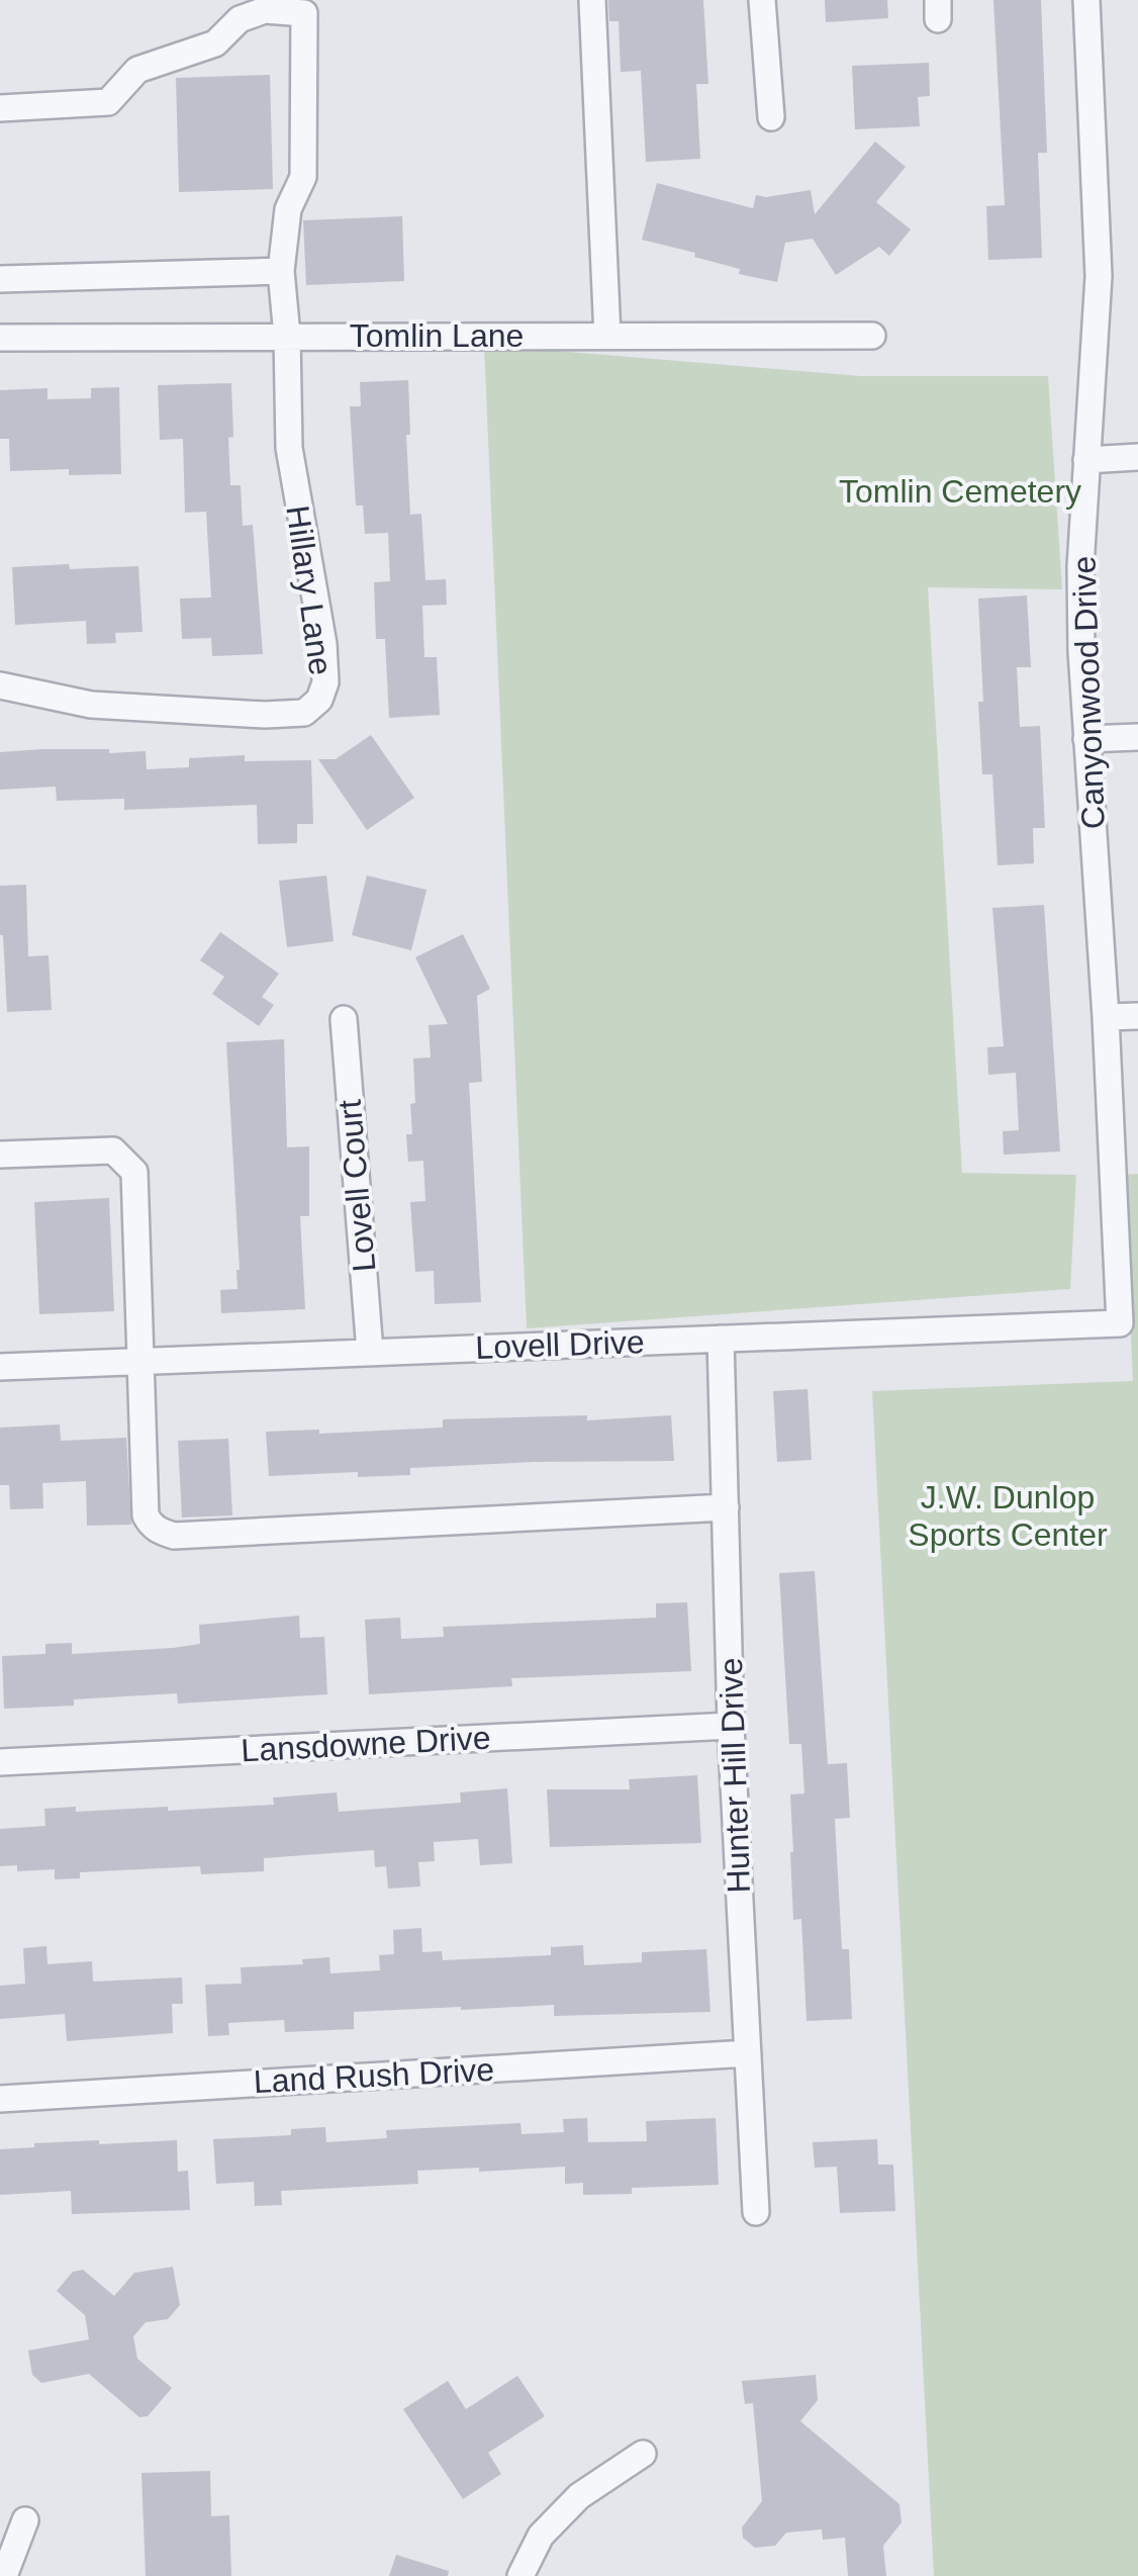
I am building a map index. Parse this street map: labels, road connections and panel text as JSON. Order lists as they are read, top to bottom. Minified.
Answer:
{"streets":{"street":["Tomlin Lane","Hillary Lane","Canyonwood Drive","Lovell Court","Lovell Drive","Lansdowne Drive","Hunter Hill Drive","Land Rush Drive"]},"crossings":[["Tomlin Lane","Hillary Lane"],["Canyonwood Drive","Lovell Drive"],["Lovell Court","Lovell Drive"],["Lovell Drive","Hunter Hill Drive"],["Lansdowne Drive","Hunter Hill Drive"],["Hunter Hill Drive","Land Rush Drive"]],"parks":["Tomlin Cemetery","J.W. Dunlop Sports Center"]}
